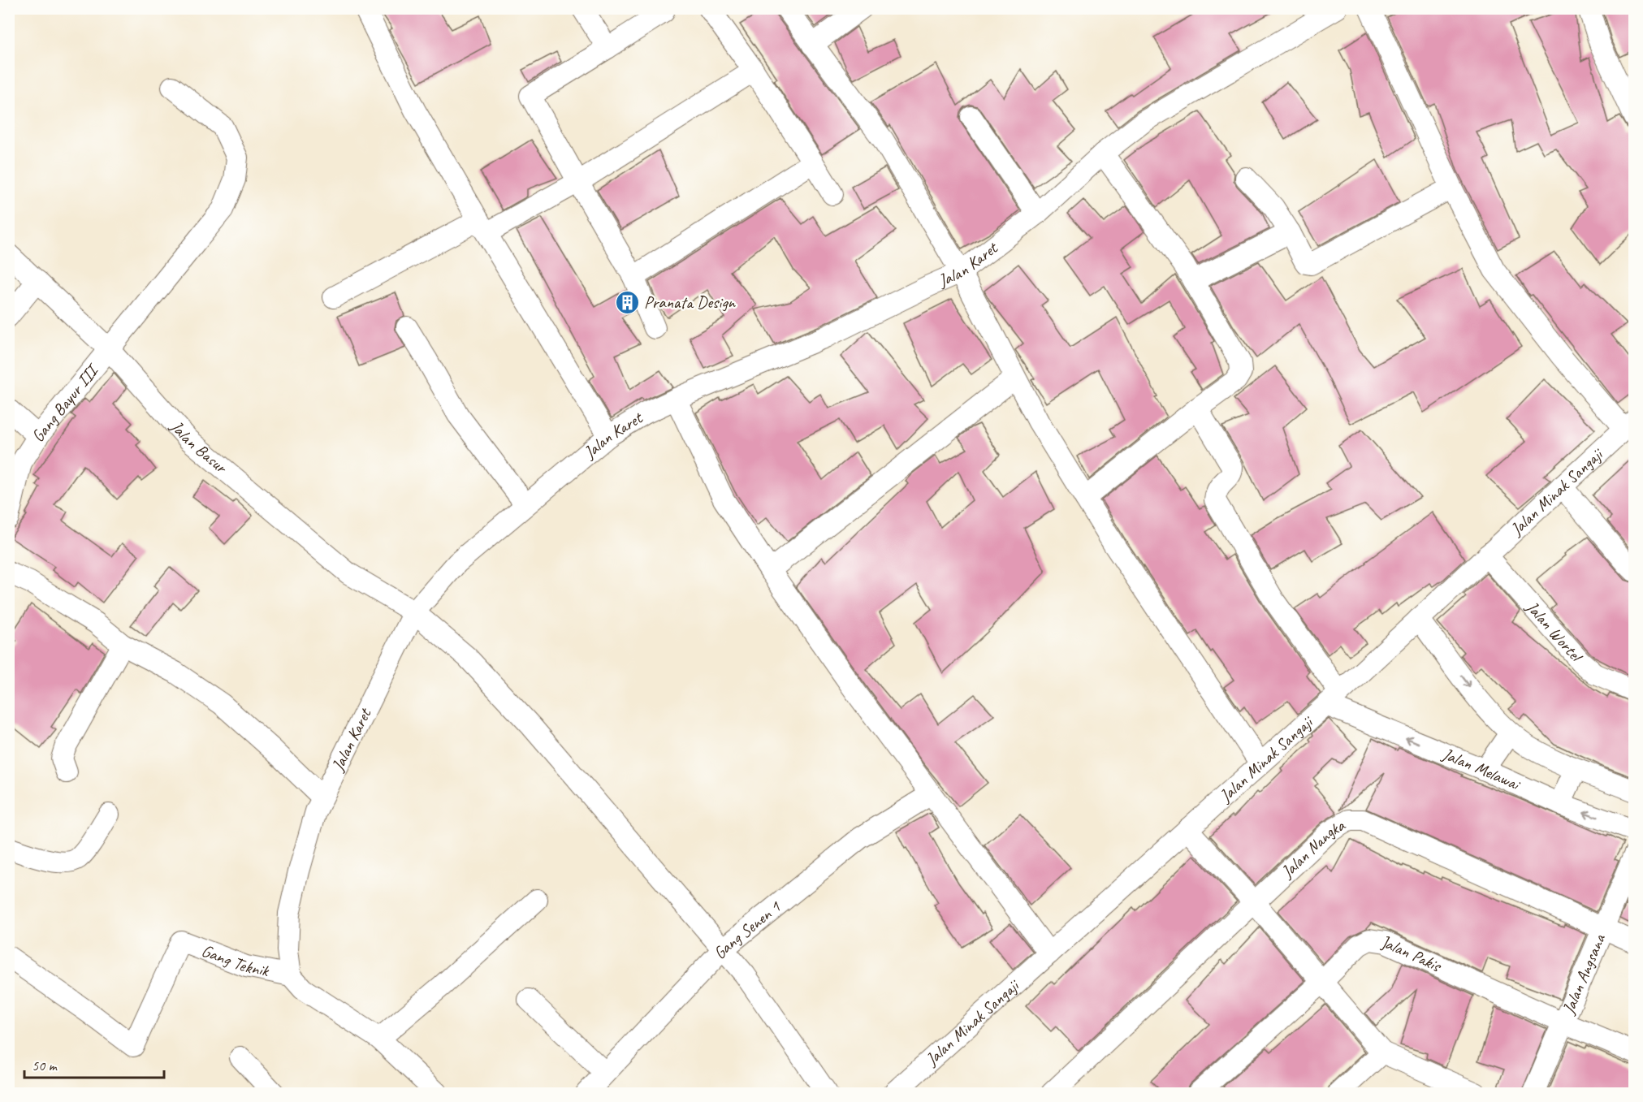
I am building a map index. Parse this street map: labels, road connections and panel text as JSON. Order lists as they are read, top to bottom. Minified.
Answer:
{"streets":{"street":["Jalan Karet","Gang Bayur III","Jalan Basur","Jalan Minak Sangaji","Jalan Wortel","Jalan Melawai","Jalan Nangka","Gang Senen 1","Jalan Pakis","Gang Teknik","Jalan Angsana"]},"crossings":[["Jalan Karet","Jalan Basur"],["Jalan Karet","Gang Teknik"],["Gang Bayur III","Jalan Basur"],["Jalan Basur","Gang Senen 1"],["Jalan Minak Sangaji","Jalan Wortel"],["Jalan Minak Sangaji","Jalan Melawai"],["Jalan Nangka","Jalan Angsana"],["Jalan Pakis","Jalan Angsana"]],"one_way":["Jalan Melawai"],"places":{"building":["Pranata Design"]},"scale_bar":"50 m"}
